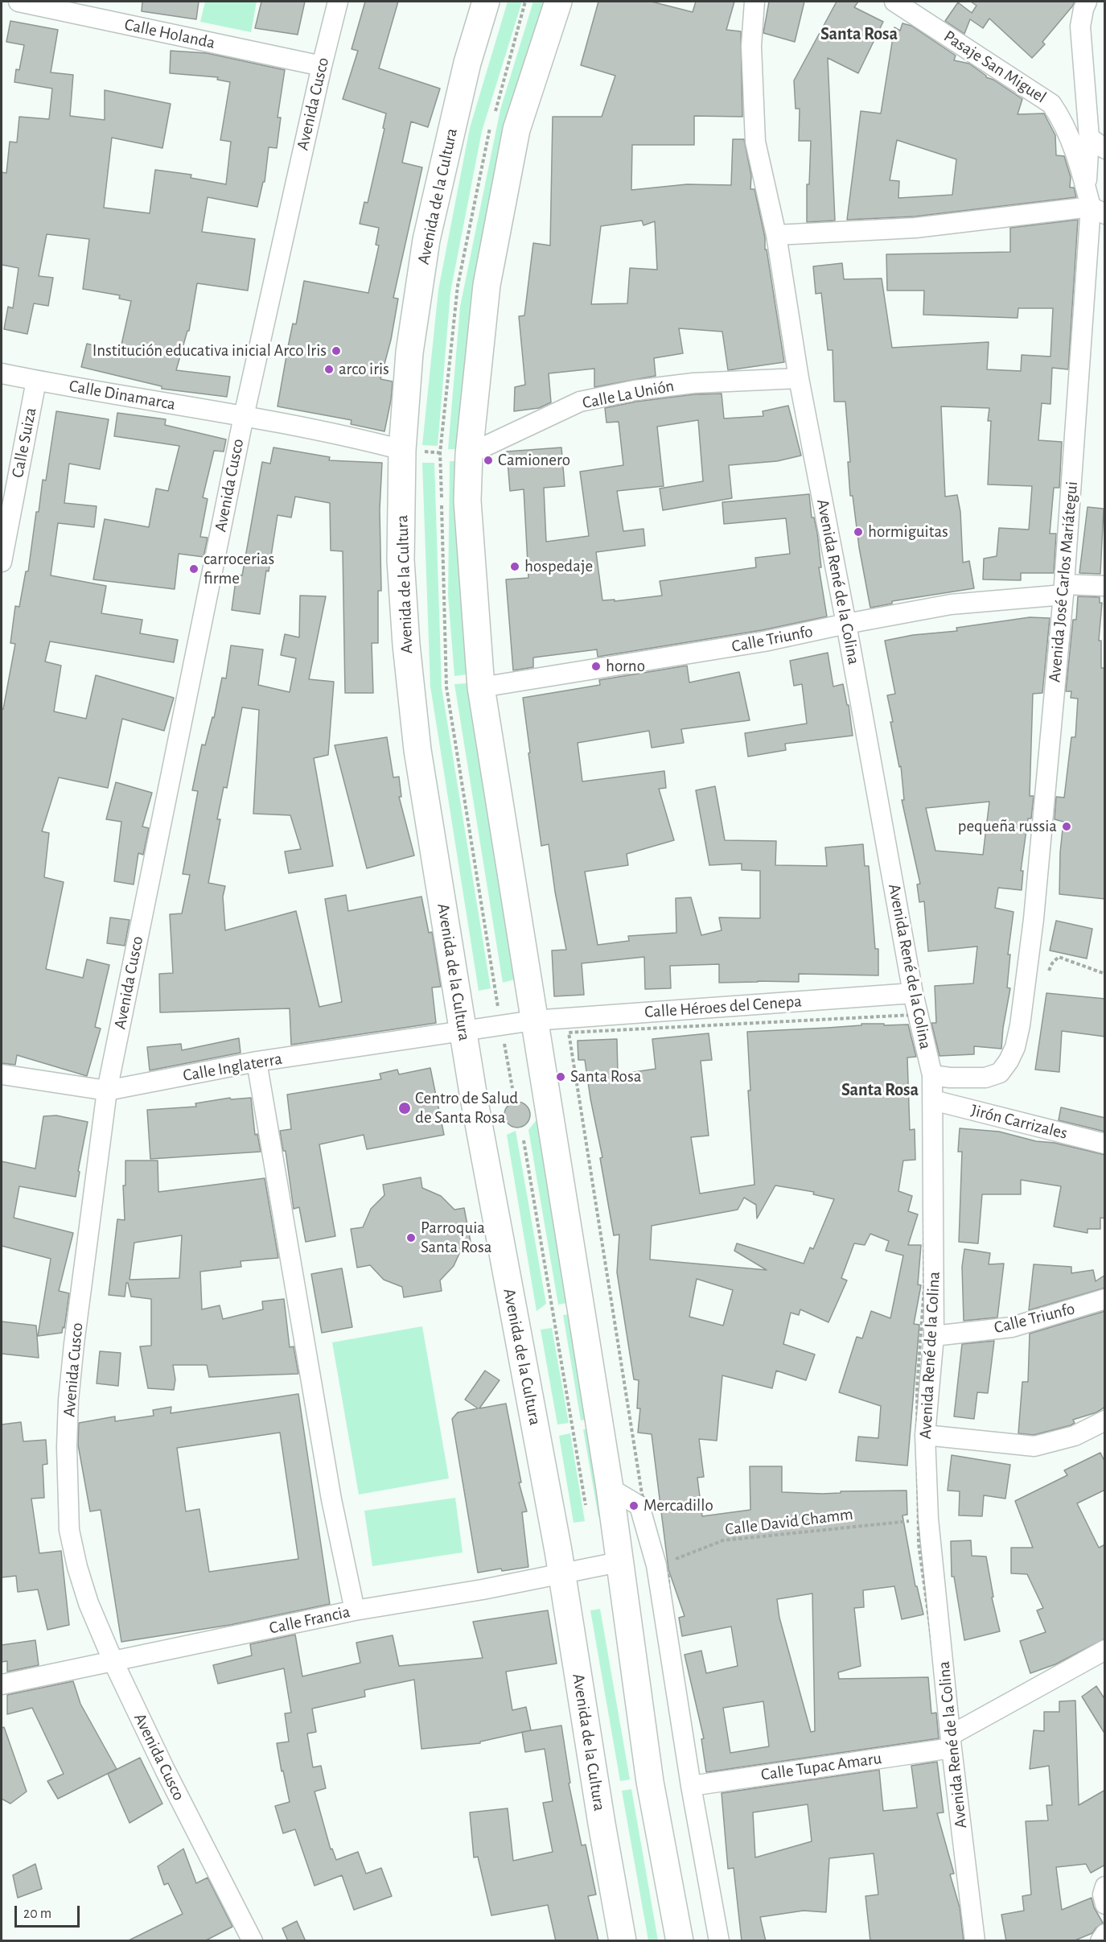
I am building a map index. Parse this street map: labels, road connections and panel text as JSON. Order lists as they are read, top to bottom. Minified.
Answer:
{"streets":{"highway":["Avenida de la Cultura"],"street":["Calle Holanda","Pasaje San Miguel","Avenida Cusco","Calle La Unión","Calle Dinamarca","Calle Suiza","Avenida René de la Colina","Avenida José Carlos Mariátegui","Calle Triunfo","Calle Héroes del Cenepa","Calle Inglaterra","Jirón Carrizales","Calle Francia","Calle Tupac Amaru"],"path":["Calle David Chamm"]},"crossings":[["Calle Holanda","Avenida Cusco"],["Pasaje San Miguel","Avenida José Carlos Mariátegui"],["Avenida Cusco","Calle Dinamarca"],["Avenida Cusco","Calle Inglaterra"],["Avenida Cusco","Calle Francia"],["Avenida de la Cultura","Calle Dinamarca"],["Avenida de la Cultura","Calle Héroes del Cenepa"],["Avenida de la Cultura","Calle Inglaterra"],["Avenida de la Cultura","Calle Francia"],["Calle La Unión","Avenida René de la Colina"],["Calle Dinamarca","Calle Suiza"],["Avenida René de la Colina","Avenida José Carlos Mariátegui"],["Avenida René de la Colina","Calle Triunfo"],["Avenida René de la Colina","Calle Héroes del Cenepa"],["Avenida René de la Colina","Jirón Carrizales"],["Avenida René de la Colina","Calle David Chamm"],["Avenida René de la Colina","Calle Tupac Amaru"],["Avenida José Carlos Mariátegui","Calle Triunfo"],["Calle Héroes del Cenepa","Calle Inglaterra"]],"districts":["Santa Rosa","Santa Rosa"],"places":["Institución educativa inicial Arco Iris","arco iris","Camionero","hormiguitas","hospedaje","carrocerias firme","horno","pequeña russia","Santa Rosa","Centro de Salud de Santa Rosa","Parroquia Santa Rosa","Mercadillo"],"scale_bar":"20 m"}
